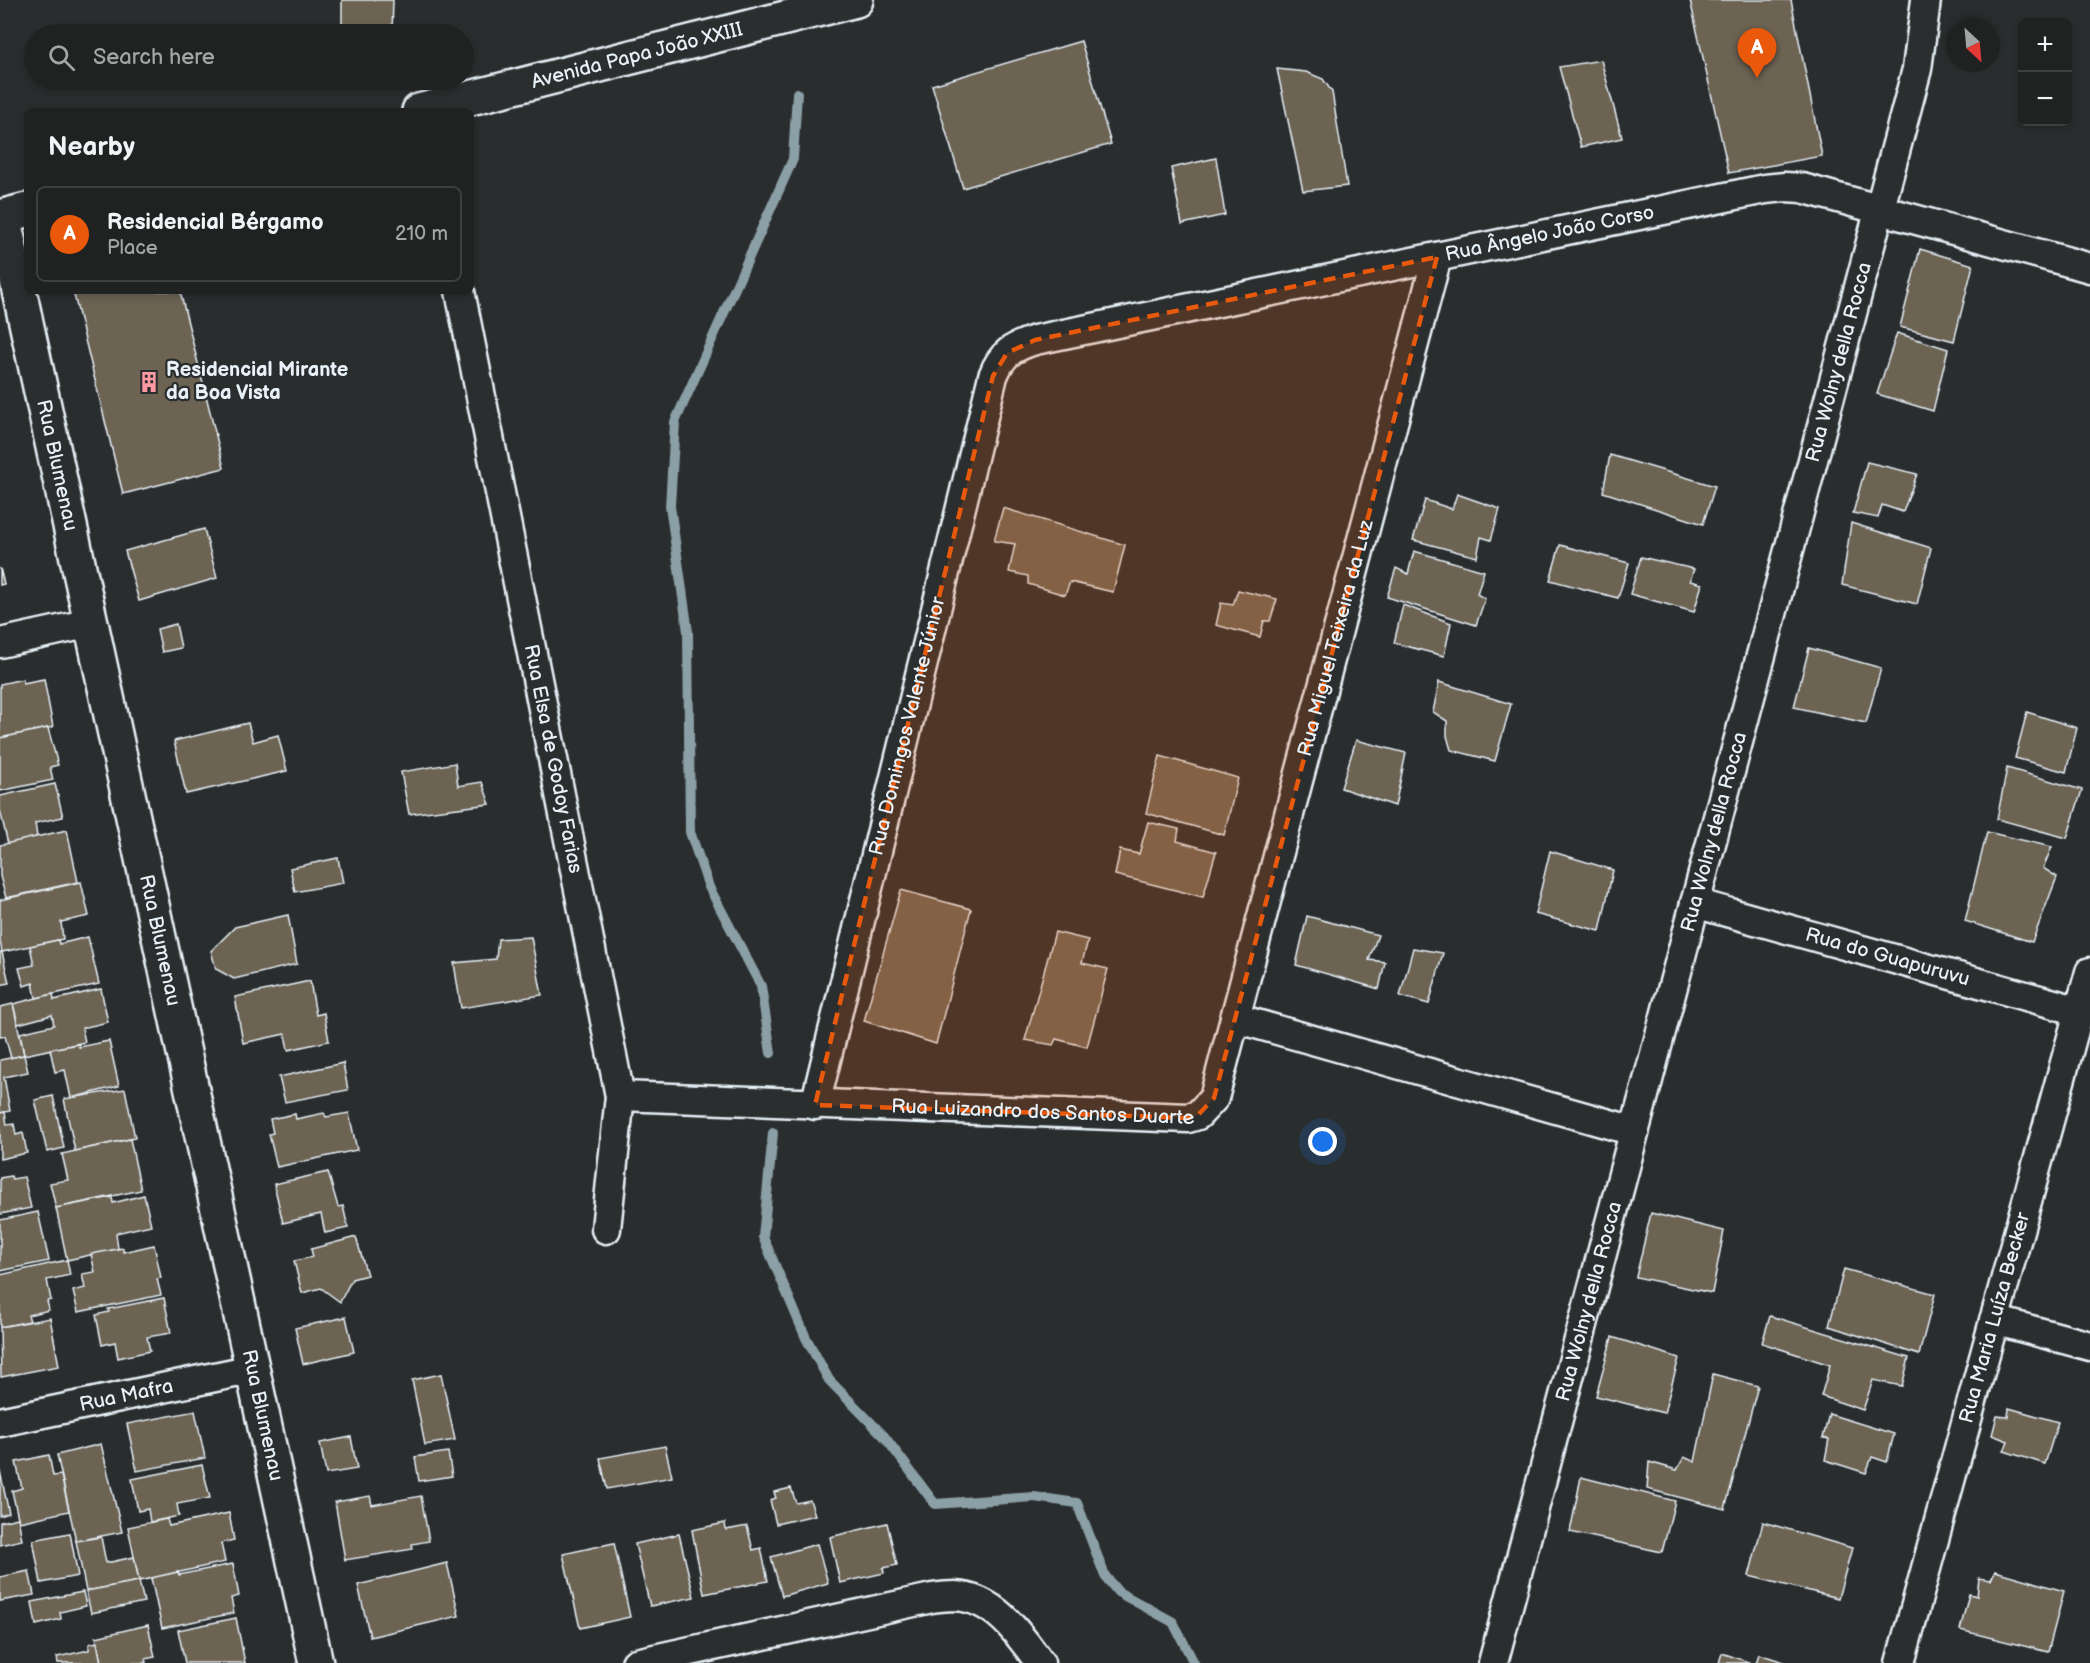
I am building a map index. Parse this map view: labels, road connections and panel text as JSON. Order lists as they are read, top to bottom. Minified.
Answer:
{"streets":{"street":["Avenida Papa João XXIII","Rua Ângelo João Corso","Rua Wolny della Rocca","Rua Blumenau","Rua Miguel Teixeira da Luz","Rua Domingos Valente Júnior","Rua Elsa de Godoy Farias","Rua do Guapuruvu","Rua Luizandro dos Santos Duarte","Rua Maria Luíza Becker","Rua Mafra"]},"crossings":[["Rua Ângelo João Corso","Rua Wolny della Rocca"],["Rua Ângelo João Corso","Rua Miguel Teixeira da Luz"],["Rua Ângelo João Corso","Rua Domingos Valente Júnior"],["Rua Wolny della Rocca","Rua do Guapuruvu"],["Rua Blumenau","Rua Mafra"],["Rua Miguel Teixeira da Luz","Rua Luizandro dos Santos Duarte"],["Rua Domingos Valente Júnior","Rua Luizandro dos Santos Duarte"],["Rua Elsa de Godoy Farias","Rua Luizandro dos Santos Duarte"],["Rua do Guapuruvu","Rua Maria Luíza Becker"]],"places":{"building":["Residencial Mirante da Boa Vista"]},"north":"bottom right","page":{"map_buttons":["+","−"],"search":"Search here","pins":"A","heading":"Nearby","list":[{"mark":"A","name":"Residencial Bérgamo","note":"Place","value":"210 m"}]}}
